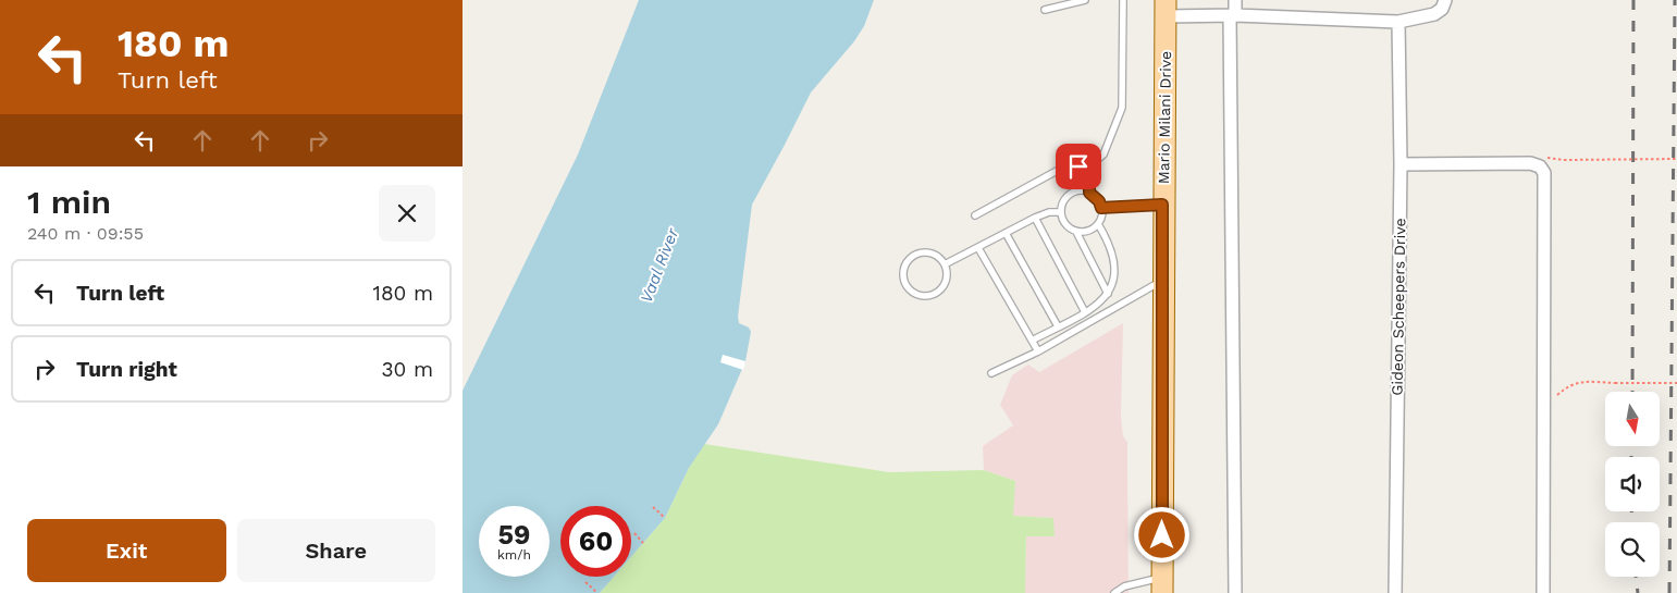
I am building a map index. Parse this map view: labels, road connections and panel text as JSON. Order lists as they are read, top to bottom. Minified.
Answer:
{"streets":{"main road":["Mario Milani Drive"],"street":["Gideon Scheepers Drive"]},"water":["Vaal River"],"north":"bottom","page":{"turn":["180 m","Turn left"],"heading":["1 min","240 m · 09:55"],"list":[{"name":"Turn left","value":"180 m"},{"name":"Turn right","value":"30 m"}],"speed":"59 km/h","limit":"60","buttons":["Exit","Share"]}}
